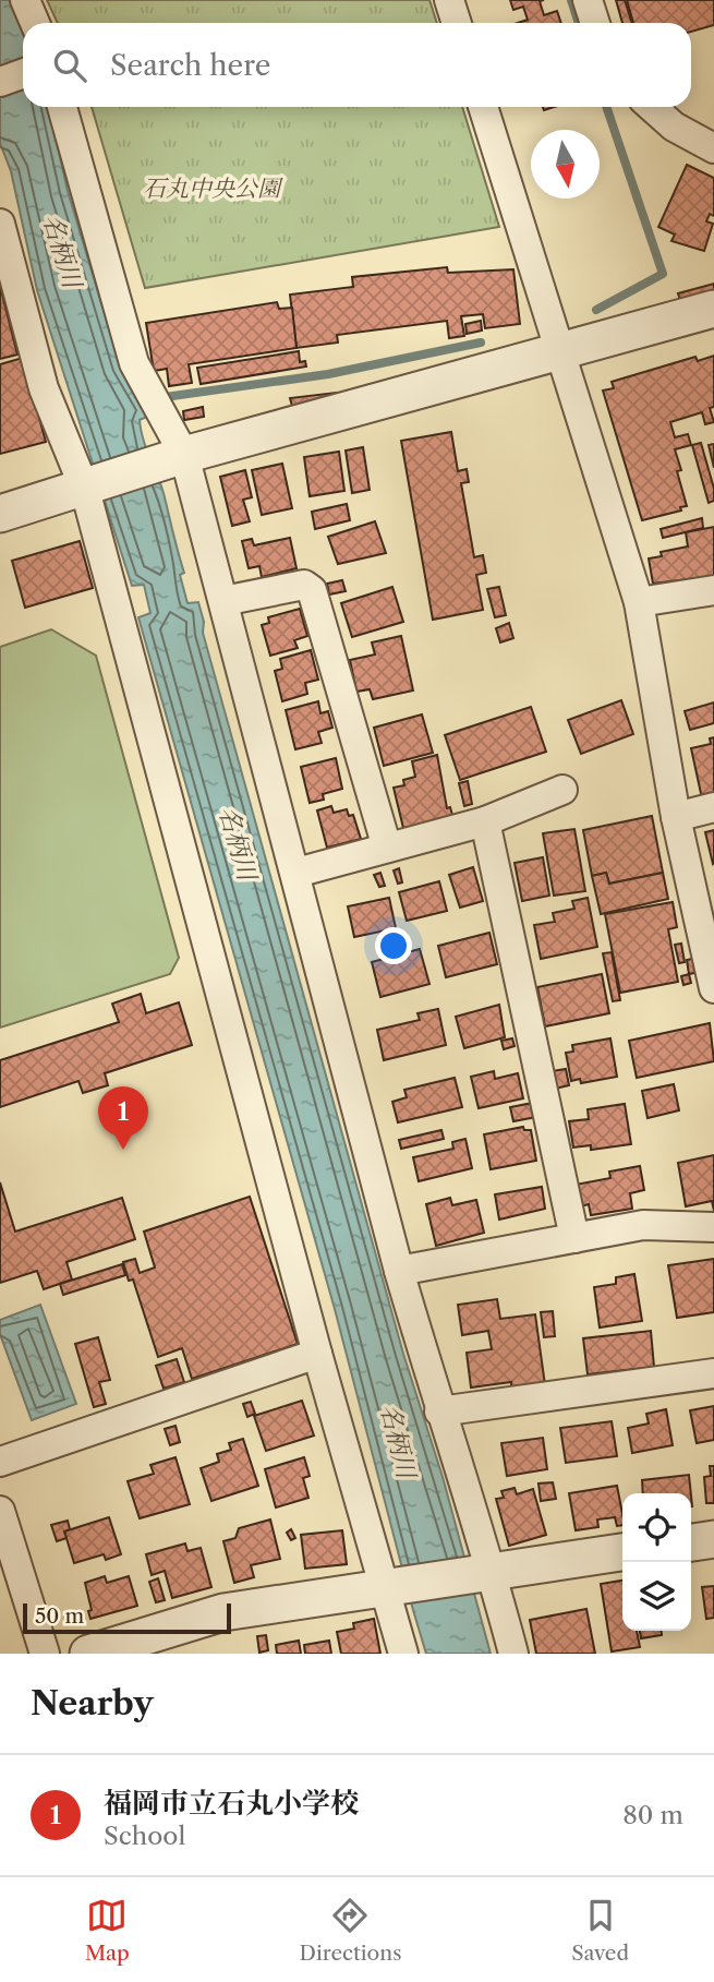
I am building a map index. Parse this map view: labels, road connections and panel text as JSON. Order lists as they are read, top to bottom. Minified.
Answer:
{"water":["名柄川"],"parks":["石丸中央公園"],"scale_bar":"50 m","north":"bottom","page":{"search":"Search here","pins":"1","scale":"50 m","heading":"Nearby","list":[{"mark":"1","name":"福岡市立石丸小学校","note":"School","value":"80 m"}],"nav":["Map","Directions","Saved"]}}
